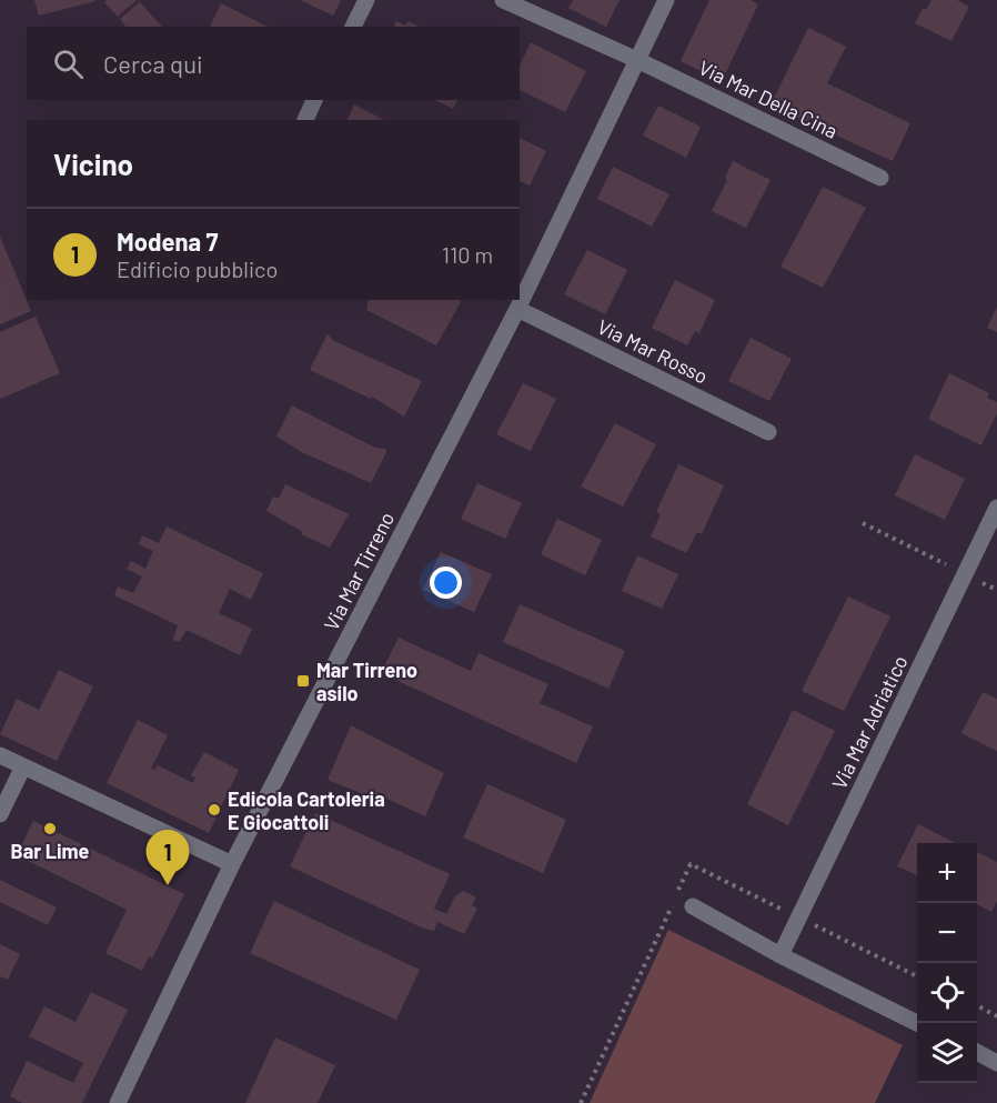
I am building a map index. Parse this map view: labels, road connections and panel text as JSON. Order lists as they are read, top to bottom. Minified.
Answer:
{"streets":{"street":["Via Mar Della Cina","Via Mar Rosso","Via Mar Tirreno","Via Mar Adriatico"]},"crossings":[["Via Mar Della Cina","Via Mar Tirreno"],["Via Mar Rosso","Via Mar Tirreno"]],"places":{"transit":["Mar Tirreno asilo"],"other":["Edicola Cartoleria E Giocattoli","Bar Lime"]},"page":{"search":"Cerca qui","heading":"Vicino","list":[{"mark":"1","name":"Modena 7","note":"Edificio pubblico","value":"110 m"}],"pins":"1","map_buttons":["+","−"]}}
